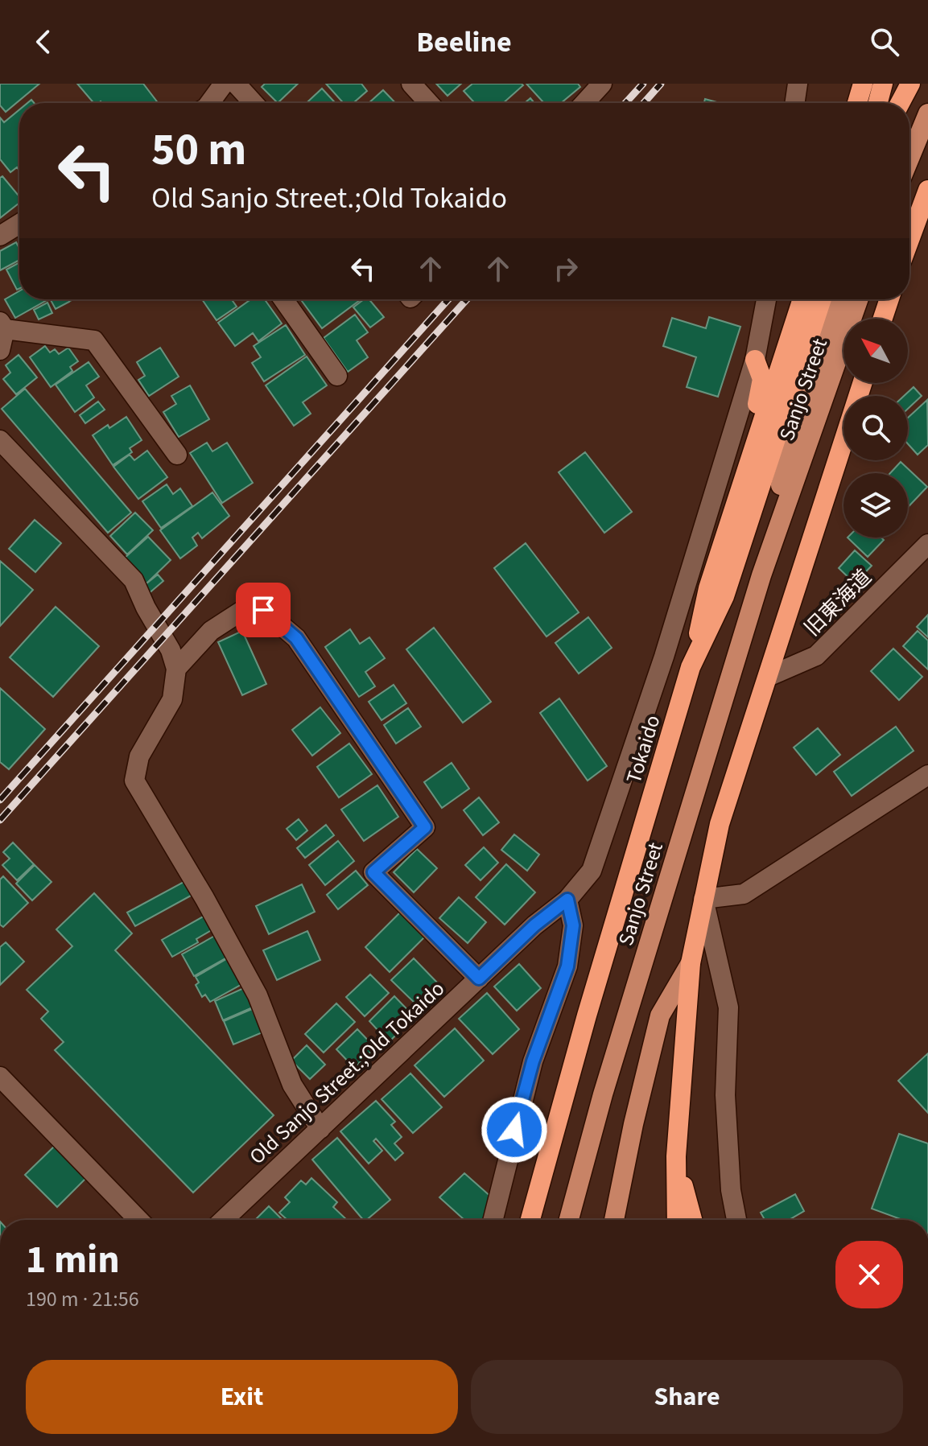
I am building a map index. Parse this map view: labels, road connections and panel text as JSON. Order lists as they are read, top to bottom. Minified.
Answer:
{"streets":{"highway":["Tokaido"],"main road":["Sanjo Street"],"street":["旧東海道","Old Sanjo Street.;Old Tokaido"]},"north":"top left","page":{"header":"Beeline","turn":["50 m","Old Sanjo Street.;Old Tokaido"],"heading":["1 min","190 m · 21:56"],"buttons":["Exit","Share"]}}
